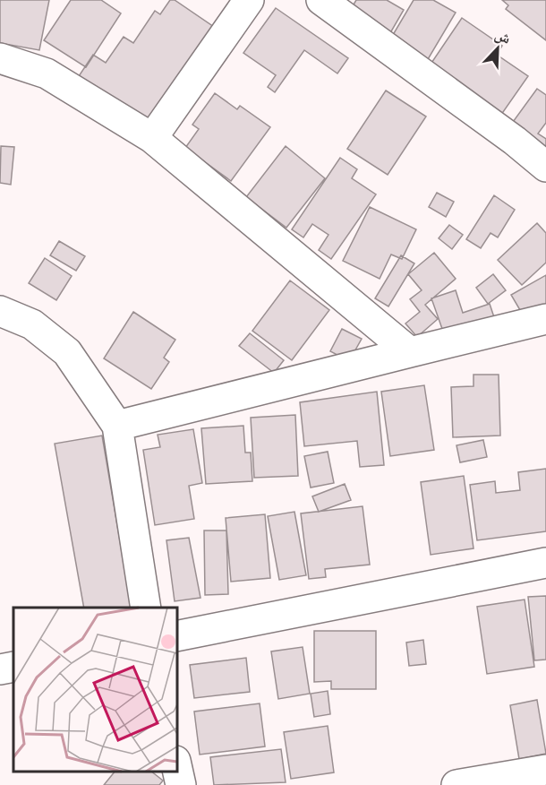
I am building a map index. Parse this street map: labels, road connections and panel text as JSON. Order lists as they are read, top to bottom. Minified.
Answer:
{"north":"top right"}
